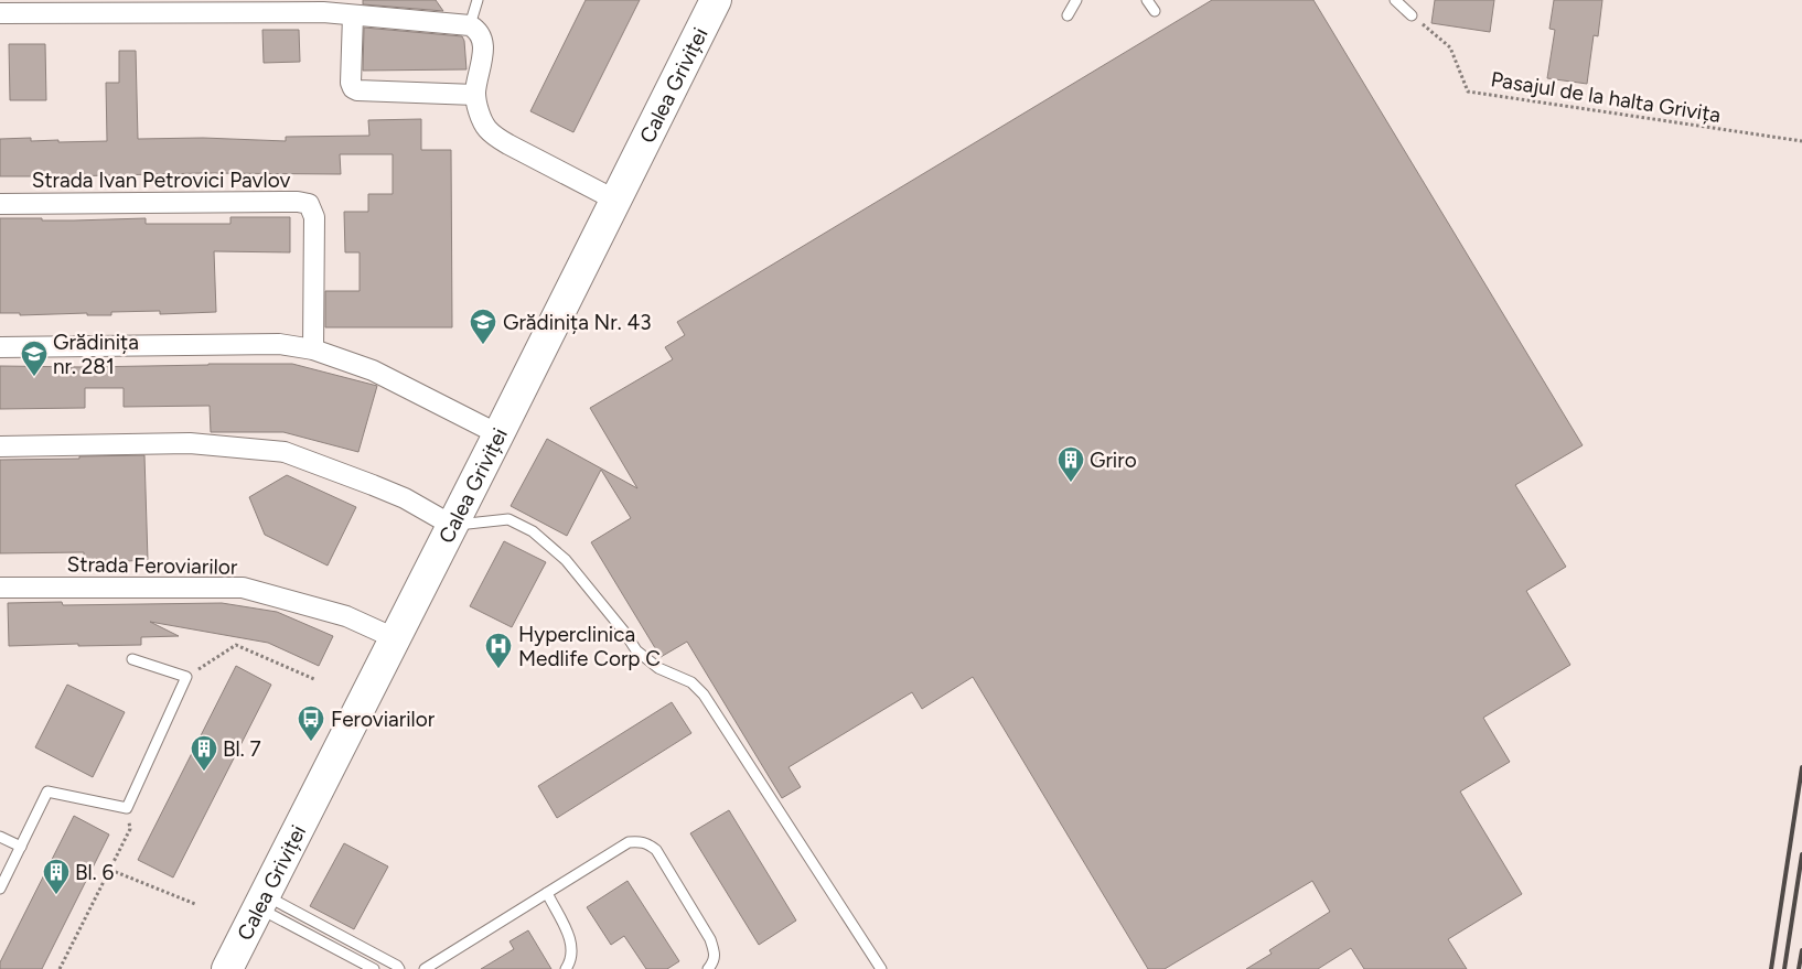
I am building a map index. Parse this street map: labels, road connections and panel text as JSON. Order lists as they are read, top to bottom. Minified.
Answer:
{"streets":{"main road":["Calea Griviței"],"street":["Strada Ivan Petrovici Pavlov","Strada Feroviarilor"],"path":["Pasajul de la halta Grivița"]},"crossings":[["Calea Griviței","Strada Feroviarilor"]],"places":{"school or university":["Grădinița Nr. 43","Grădinița nr. 281"],"building":["Griro","Bl. 7","Bl. 6"],"hospital":["Hyperclinica Medlife Corp C"],"bus stop":["Feroviarilor"]}}
